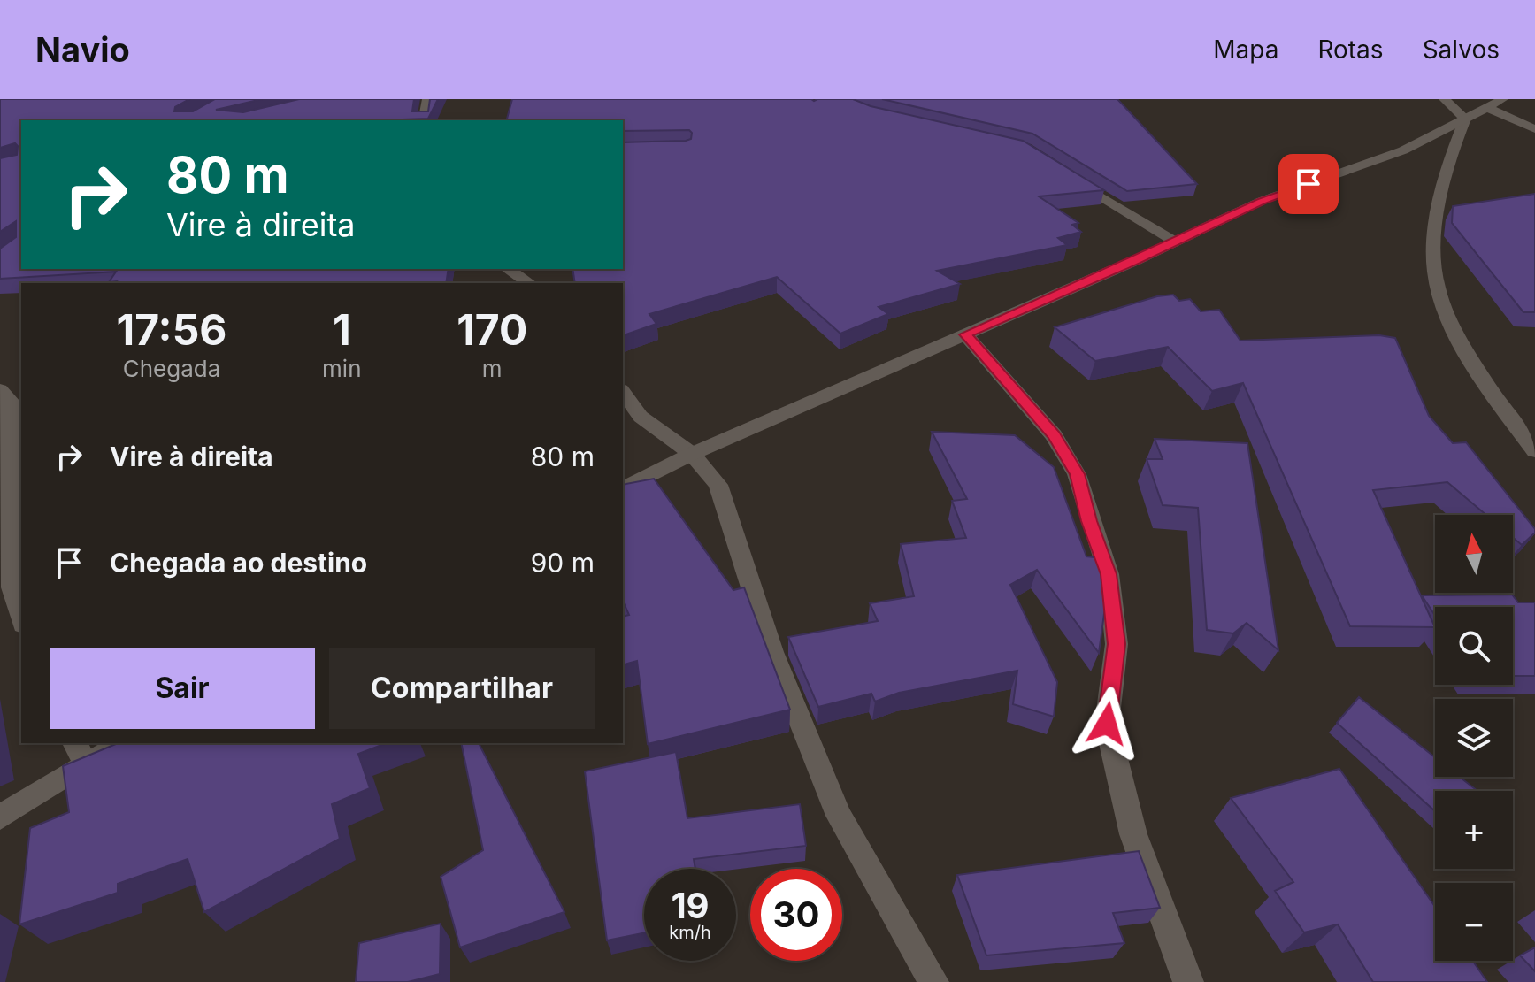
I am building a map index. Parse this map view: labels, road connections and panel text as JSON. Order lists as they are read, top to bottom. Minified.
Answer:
{"north":"top","page":{"header":"Navio","nav":["Mapa","Rotas","Salvos"],"turn":["80 m","Vire à direita"],"eta":["17:56","Chegada","1","min","170","m"],"list":[{"name":"Vire à direita","value":"80 m"},{"name":"Chegada ao destino","value":"90 m"}],"map_buttons":["+","−"],"buttons":["Sair","Compartilhar"],"speed":"19 km/h","limit":"30"}}
